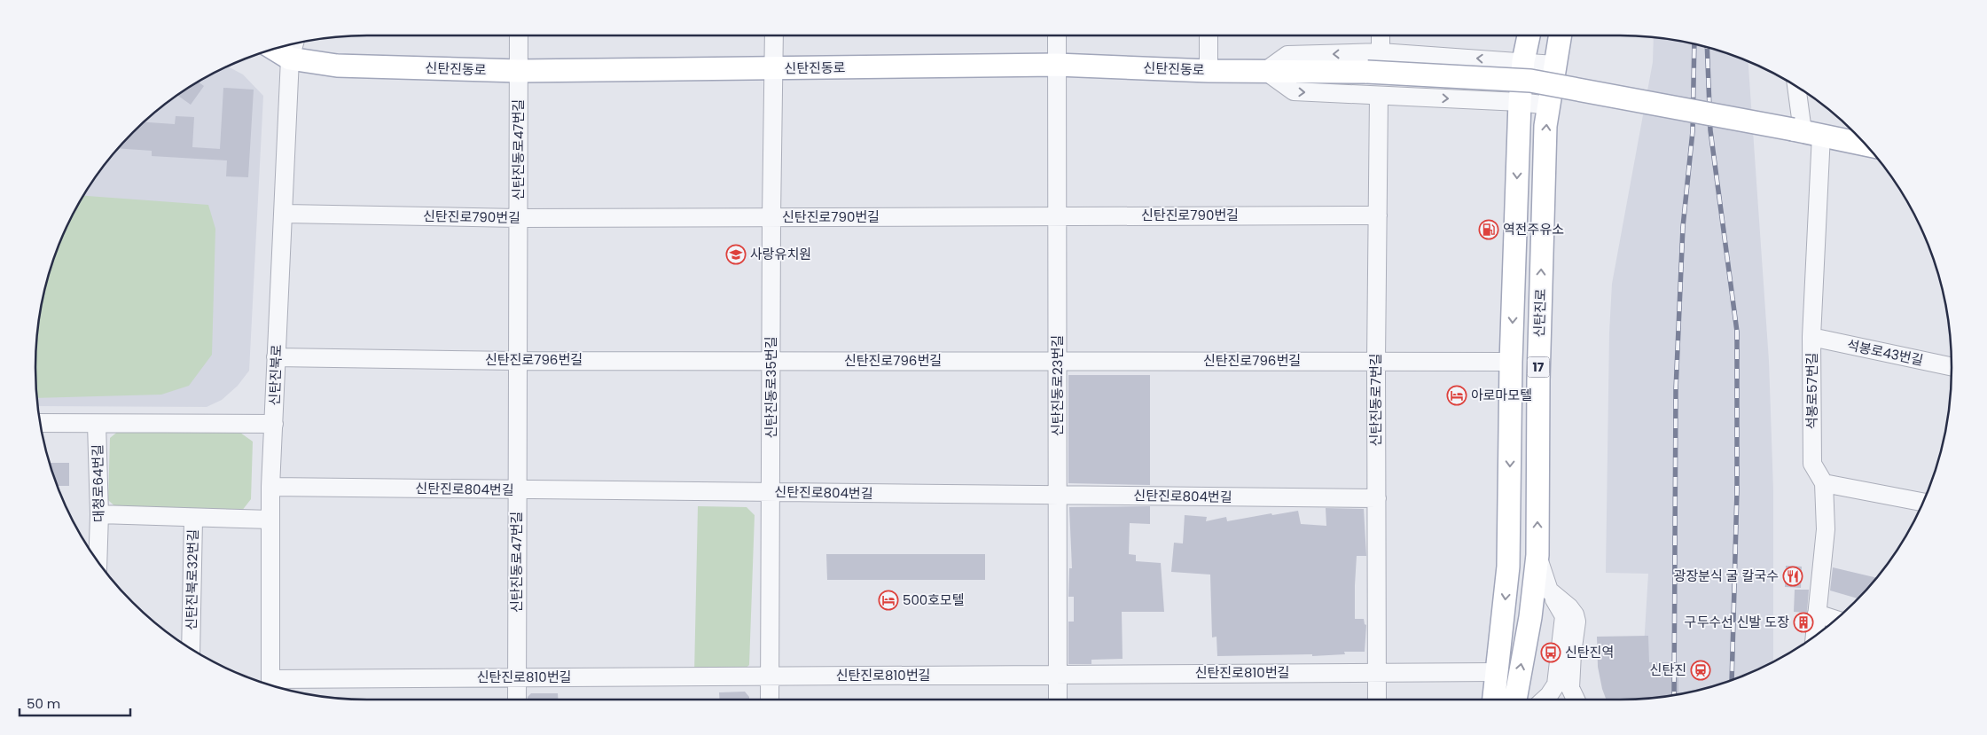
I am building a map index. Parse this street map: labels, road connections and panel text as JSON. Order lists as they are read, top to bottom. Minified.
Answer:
{"streets":{"main road":["신탄진동로","신탄진로","17"],"street":["신탄진동로47번길","신탄진로790번길","석봉로43번길","신탄진로796번길","신탄진북로","신탄진동로23번길","신탄진동로35번길","석봉로57번길","신탄진동로7번길","대청로64번길","신탄진로804번길","신탄진북로32번길","신탄진로810번길"]},"crossings":[["신탄진동로","신탄진동로47번길"],["신탄진동로","신탄진북로"],["신탄진동로","신탄진동로23번길"],["신탄진동로","신탄진동로35번길"],["신탄진동로","석봉로57번길"],["신탄진동로47번길","신탄진로790번길"],["신탄진동로47번길","신탄진로796번길"],["신탄진동로47번길","신탄진로804번길"],["신탄진동로47번길","신탄진로810번길"],["신탄진로790번길","신탄진북로"],["신탄진로790번길","신탄진동로23번길"],["신탄진로790번길","신탄진동로35번길"],["신탄진로790번길","신탄진동로7번길"],["신탄진로","신탄진로796번길"],["신탄진로","신탄진로810번길"],["석봉로43번길","석봉로57번길"],["신탄진로796번길","신탄진북로"],["신탄진로796번길","신탄진동로23번길"],["신탄진로796번길","신탄진동로35번길"],["신탄진로796번길","신탄진동로7번길"],["신탄진북로","신탄진로804번길"],["신탄진동로23번길","신탄진로804번길"],["신탄진동로23번길","신탄진로810번길"],["신탄진동로35번길","신탄진로804번길"],["신탄진동로35번길","신탄진로810번길"],["신탄진동로7번길","신탄진로804번길"],["신탄진동로7번길","신탄진로810번길"],["대청로64번길","신탄진북로32번길"]],"places":{"fuel station":["역전주유소"],"school or university":["사랑유치원"],"hotel":["아로마모텔","500호모텔"],"restaurant":["광장분식 굴 칼국수"],"building":["구두수선 신발 도장"],"bus stop":["신탄진역"],"station":["신탄진"]},"scale_bar":"50 m"}
